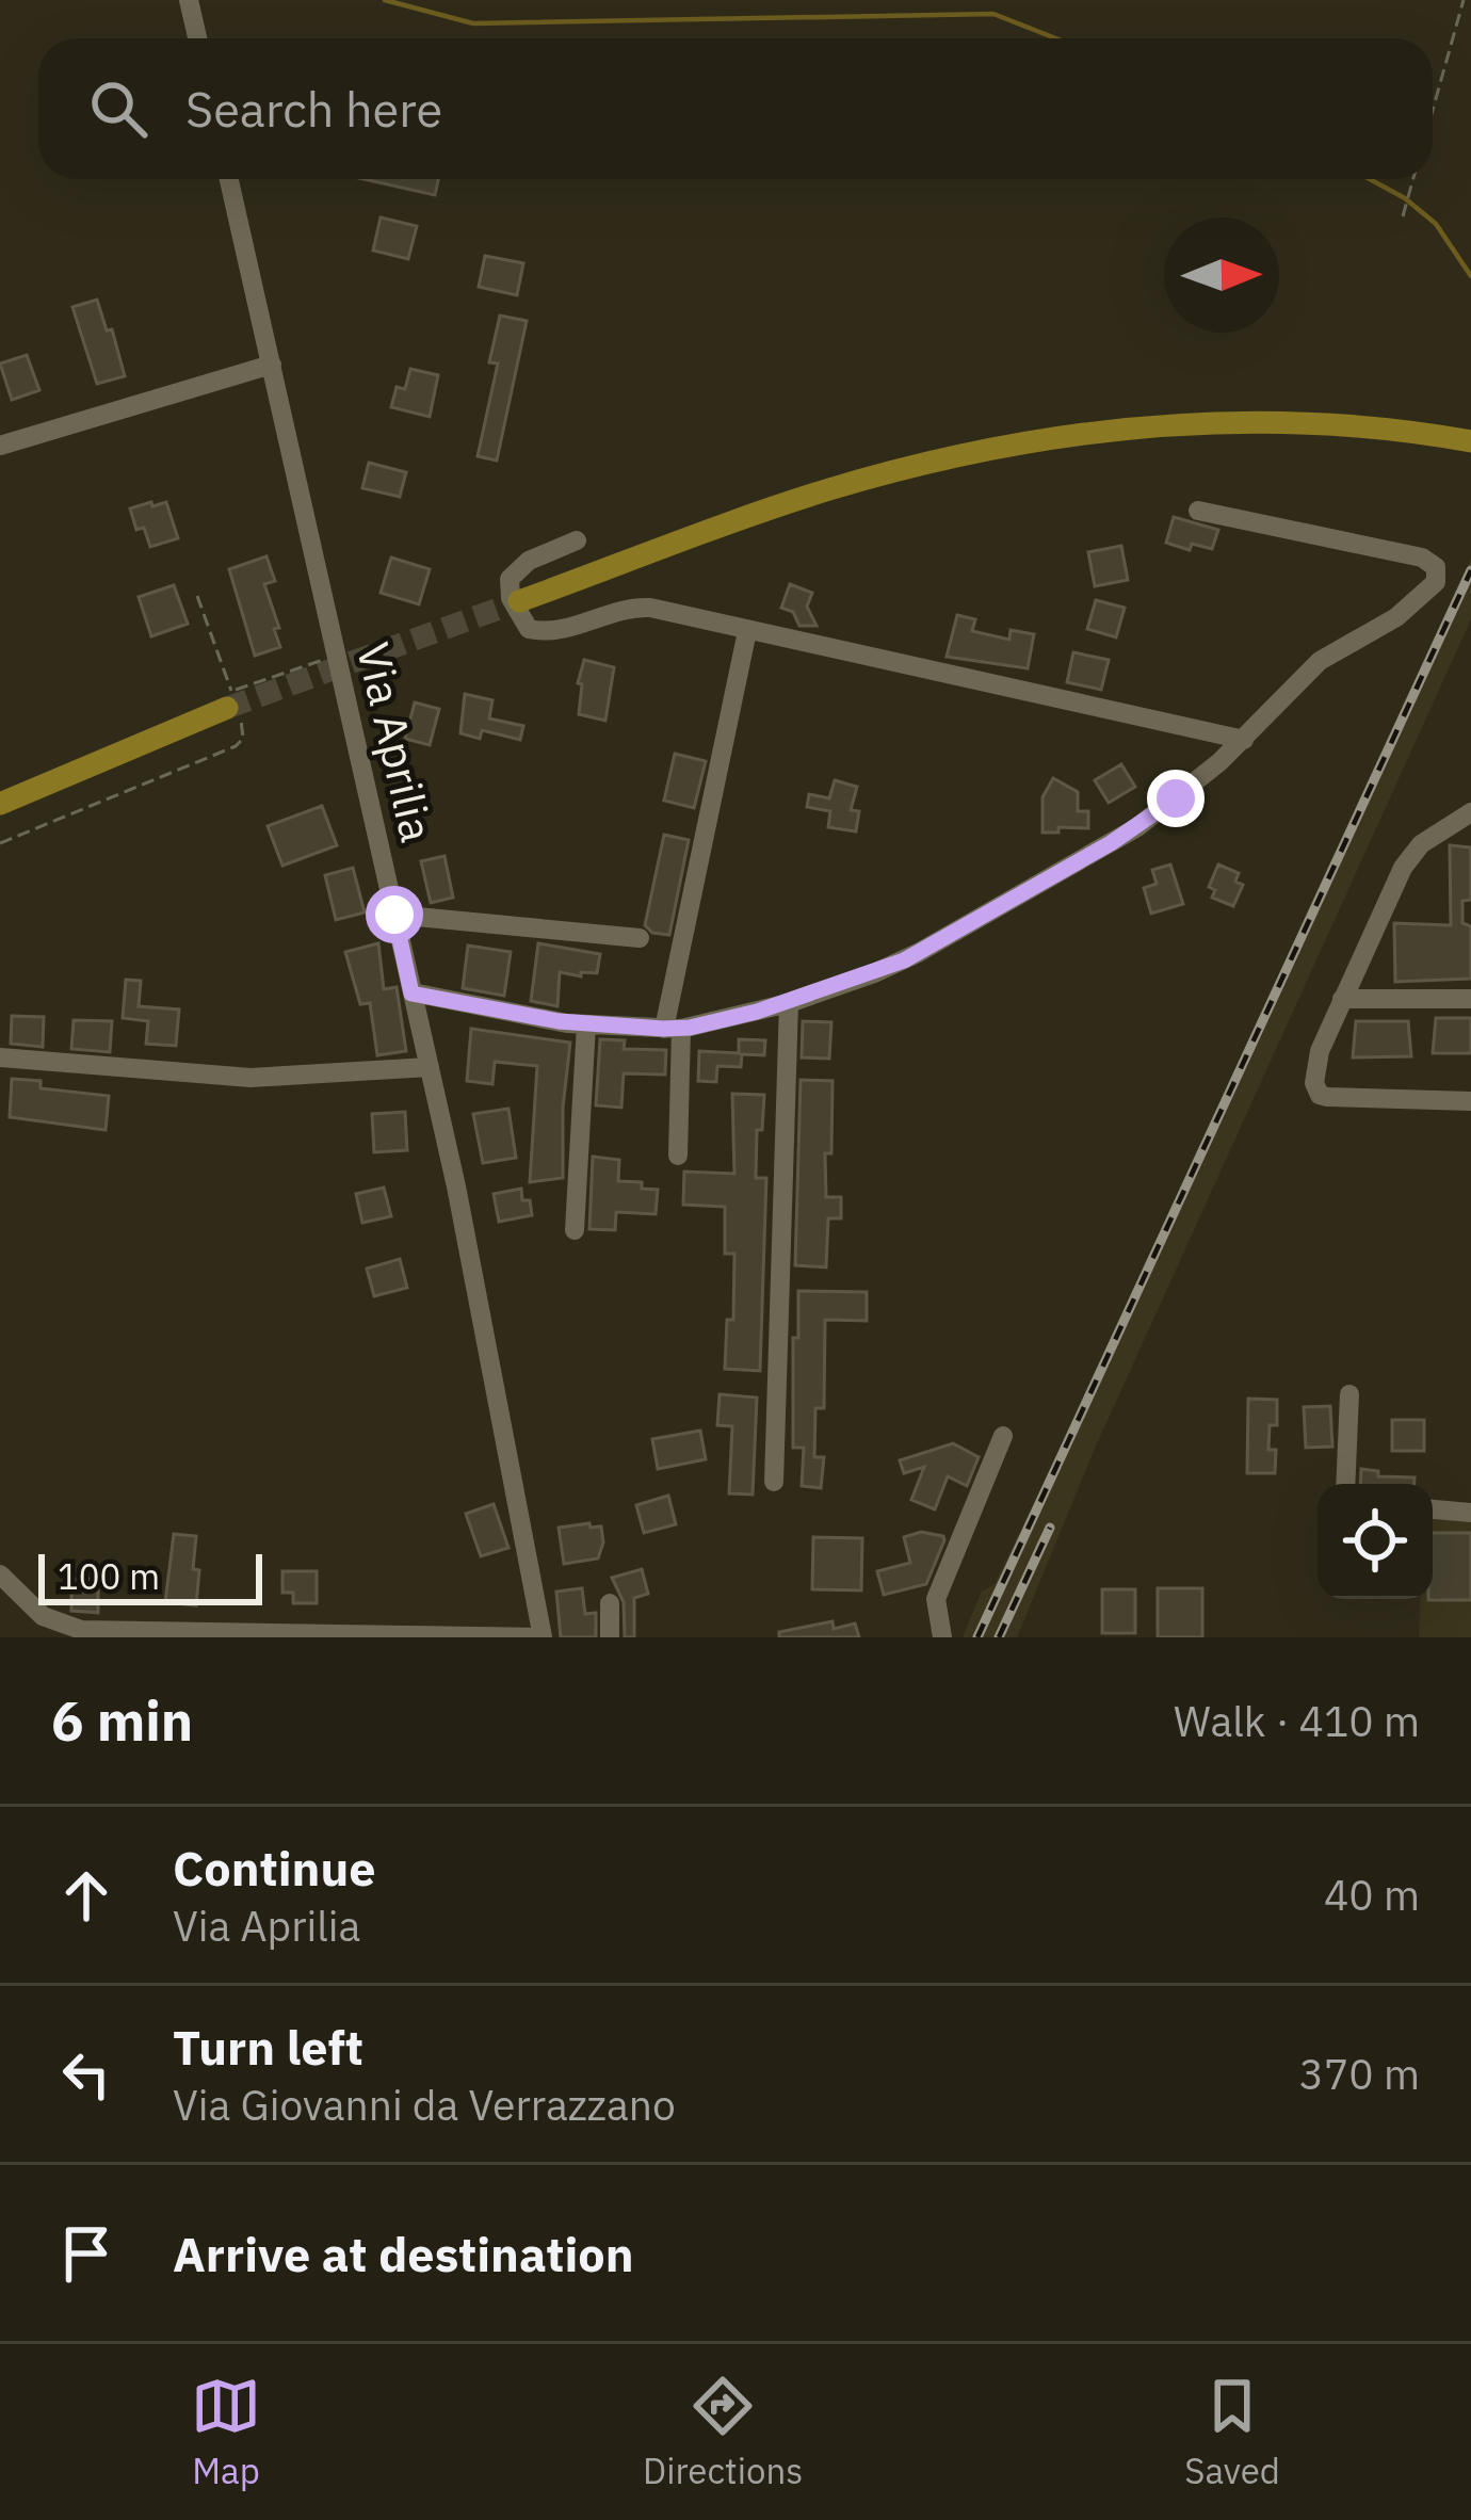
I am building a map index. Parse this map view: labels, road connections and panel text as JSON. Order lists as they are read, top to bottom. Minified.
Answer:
{"streets":{"street":["Via Aprilia"]},"scale_bar":"100 m","north":"right","page":{"search":"Search here","scale":"100 m","heading":["6 min","Walk · 410 m"],"list":[["Continue","Via Aprilia","40 m"],["Turn left","Via Giovanni da Verrazzano","370 m"],"Arrive at destination"],"nav":["Map","Directions","Saved"]}}
